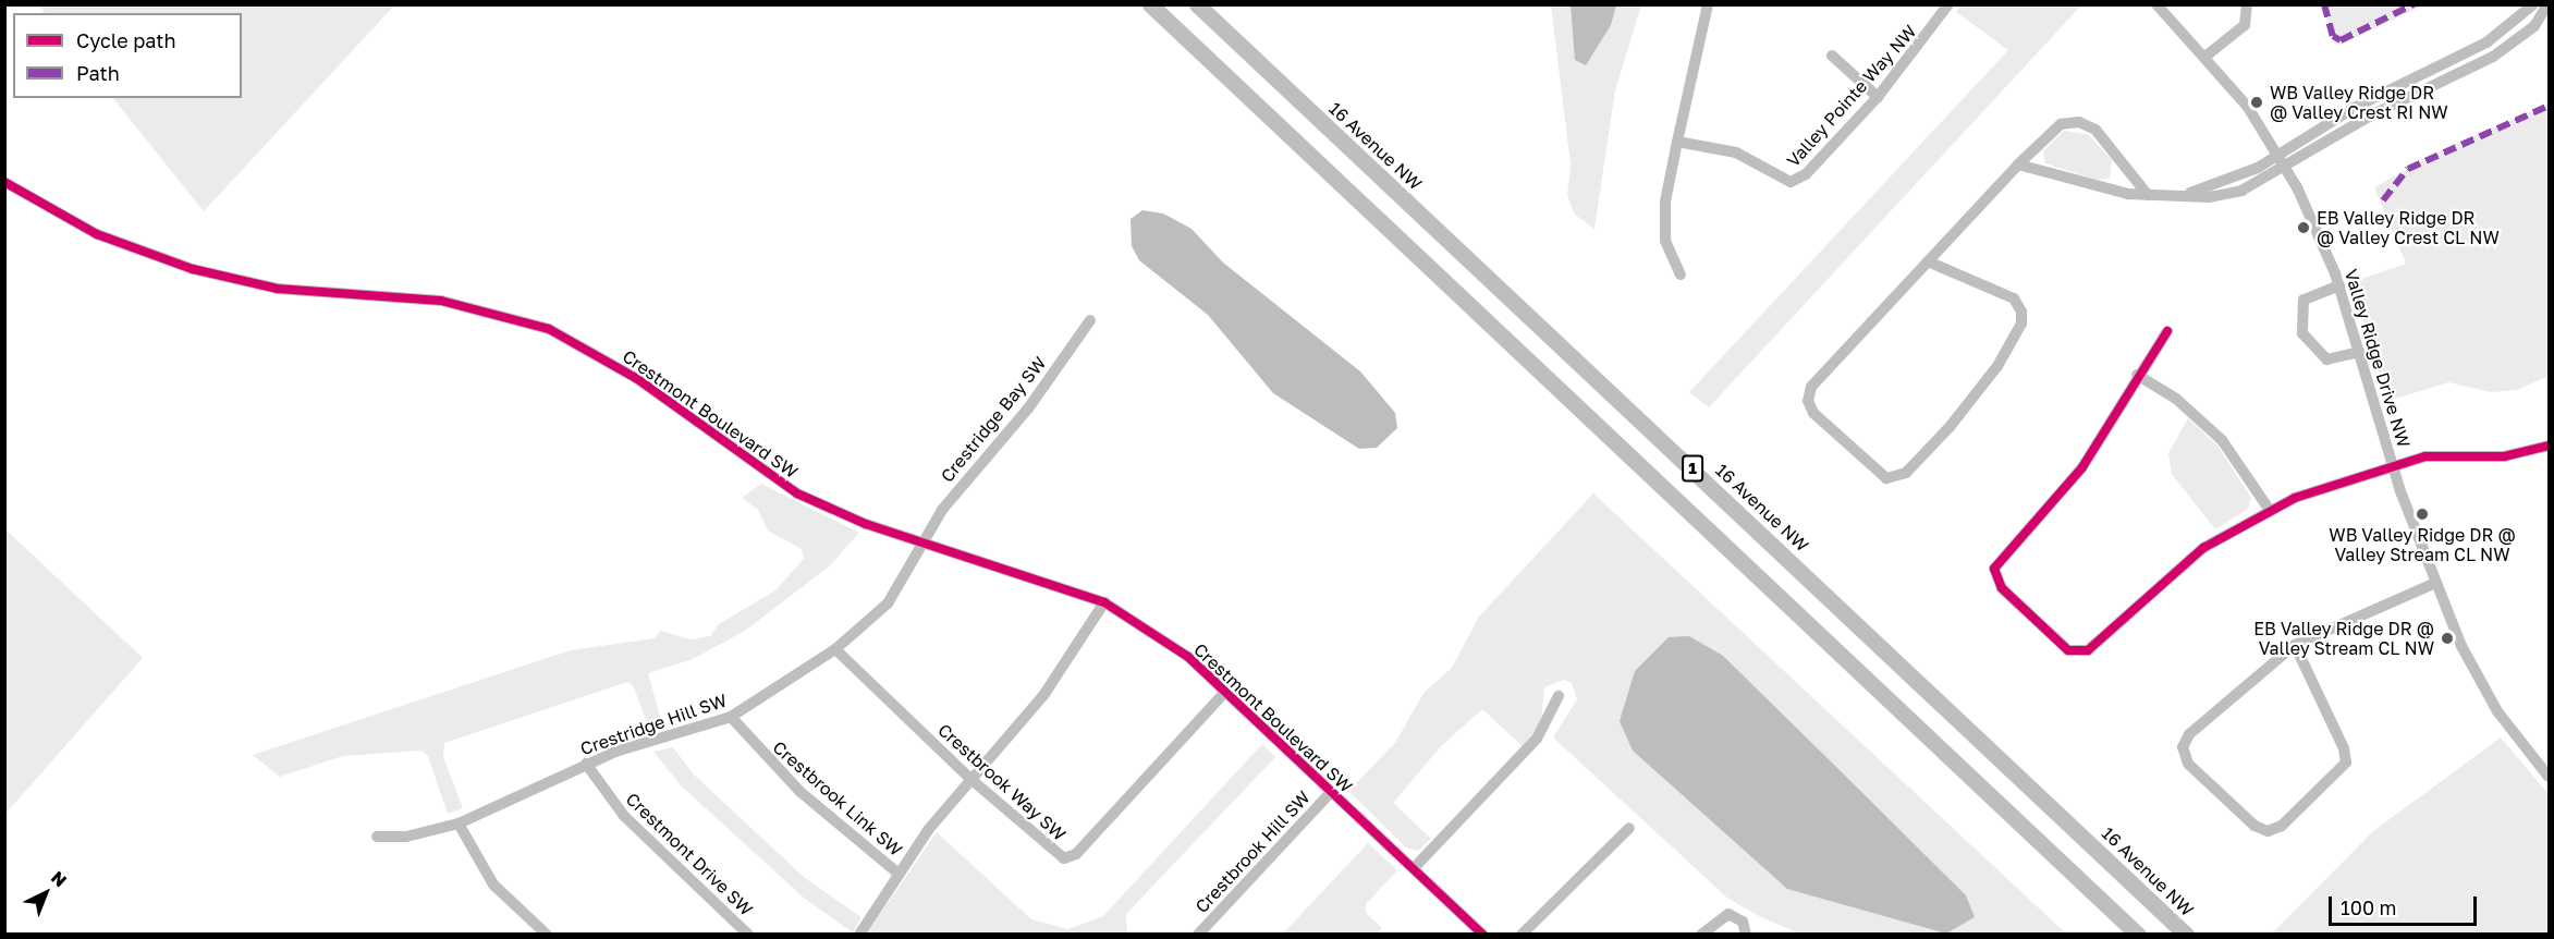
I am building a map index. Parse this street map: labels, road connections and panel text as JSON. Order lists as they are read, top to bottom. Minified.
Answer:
{"streets":{"highway":["16 Avenue NW","1"],"street":["Valley Pointe Way NW","Valley Ridge Drive NW","Crestmont Boulevard SW","Crestridge Bay SW","Crestridge Hill SW","Crestbrook Way SW","Crestbrook Link SW","Crestbrook Hill SW","Crestmont Drive SW"]},"crossings":[["Crestmont Boulevard SW","Crestridge Bay SW"],["Crestmont Boulevard SW","Crestridge Hill SW"],["Crestmont Boulevard SW","Crestbrook Way SW"],["Crestmont Boulevard SW","Crestbrook Hill SW"],["Crestridge Bay SW","Crestridge Hill SW"],["Crestridge Hill SW","Crestbrook Way SW"],["Crestridge Hill SW","Crestbrook Link SW"],["Crestridge Hill SW","Crestmont Drive SW"]],"places":["WB Valley Ridge DR @ Valley Crest RI NW","EB Valley Ridge DR @ Valley Crest CL NW","WB Valley Ridge DR @ Valley Stream CL NW","EB Valley Ridge DR @ Valley Stream CL NW"],"legend":["Cycle path","Path"],"scale_bar":"100 m","north":"top right"}
